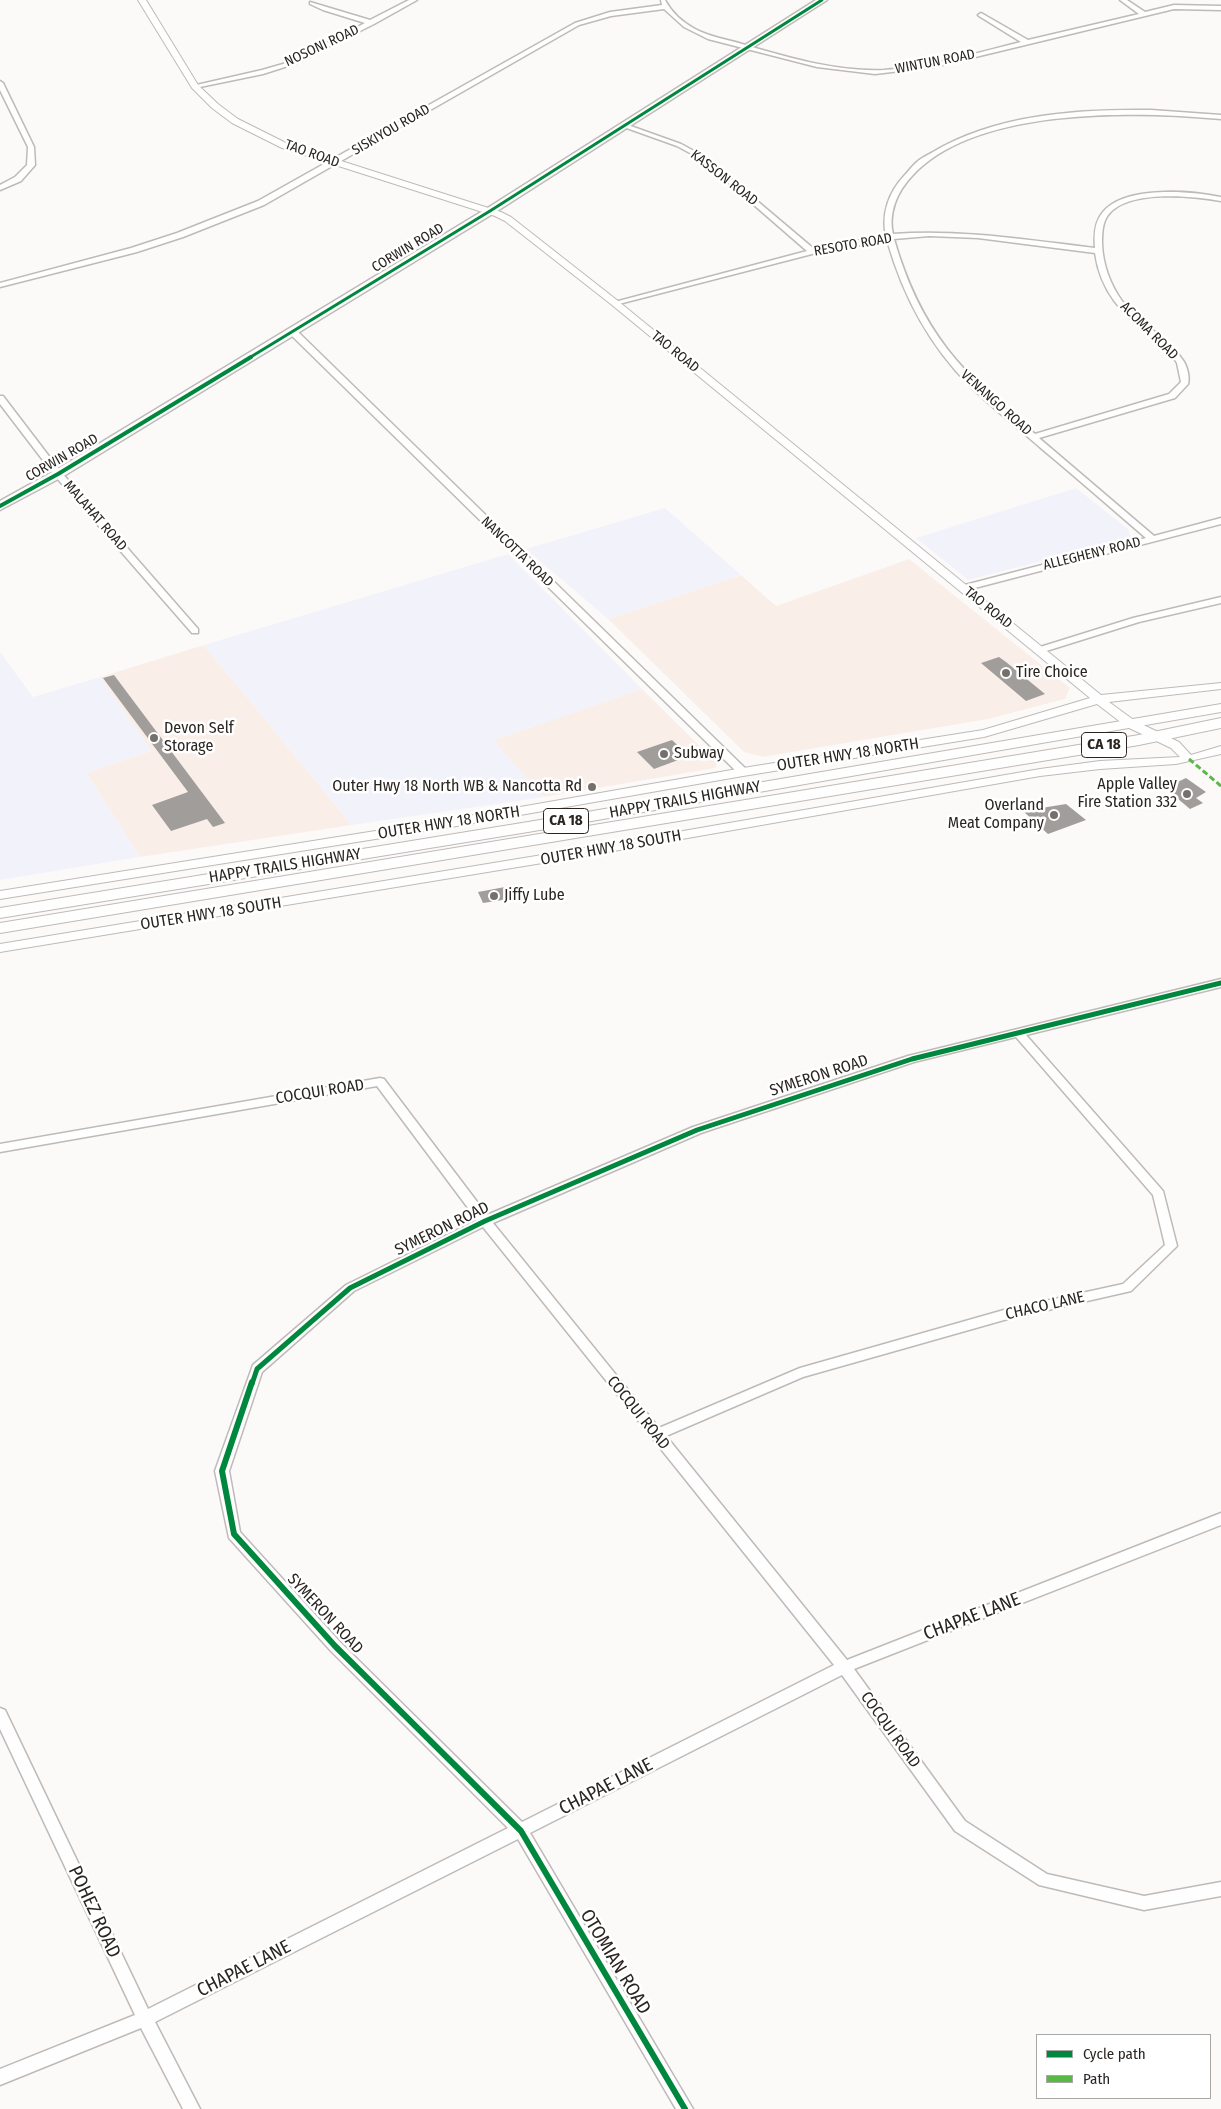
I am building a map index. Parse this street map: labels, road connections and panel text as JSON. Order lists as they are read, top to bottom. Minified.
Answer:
{"streets":{"main road":["CORWIN ROAD","CA 18","HAPPY TRAILS HIGHWAY"],"street":["NOSONI ROAD","WINTUN ROAD","SISKIYOU ROAD","TAO ROAD","KASSON ROAD","RESOTO ROAD","ACOMA ROAD","VENANGO ROAD","MALAHAT ROAD","NANCOTTA ROAD","ALLEGHENY ROAD","OUTER HWY 18 NORTH","OUTER HWY 18 SOUTH","SYMERON ROAD","COCQUI ROAD","CHACO LANE","CHAPAE LANE","POHEZ ROAD","OTOMIAN ROAD"]},"crossings":[["NOSONI ROAD","TAO ROAD"],["WINTUN ROAD","SISKIYOU ROAD"],["WINTUN ROAD","CORWIN ROAD"],["SISKIYOU ROAD","TAO ROAD"],["TAO ROAD","RESOTO ROAD"],["TAO ROAD","CORWIN ROAD"],["TAO ROAD","ALLEGHENY ROAD"],["TAO ROAD","OUTER HWY 18 NORTH"],["TAO ROAD","HAPPY TRAILS HIGHWAY"],["TAO ROAD","OUTER HWY 18 SOUTH"],["KASSON ROAD","RESOTO ROAD"],["KASSON ROAD","CORWIN ROAD"],["RESOTO ROAD","ACOMA ROAD"],["RESOTO ROAD","VENANGO ROAD"],["CORWIN ROAD","MALAHAT ROAD"],["CORWIN ROAD","NANCOTTA ROAD"],["ACOMA ROAD","VENANGO ROAD"],["VENANGO ROAD","ALLEGHENY ROAD"],["NANCOTTA ROAD","OUTER HWY 18 NORTH"],["SYMERON ROAD","COCQUI ROAD"],["SYMERON ROAD","CHACO LANE"],["SYMERON ROAD","CHAPAE LANE"],["SYMERON ROAD","OTOMIAN ROAD"],["COCQUI ROAD","CHACO LANE"],["COCQUI ROAD","CHAPAE LANE"],["CHAPAE LANE","POHEZ ROAD"],["CHAPAE LANE","OTOMIAN ROAD"]],"places":["Tire Choice","Devon Self Storage","Subway","Outer Hwy 18 North WB & Nancotta Rd","Apple Valley Fire Station 332","Overland Meat Company","Jiffy Lube"],"legend":["Cycle path","Path"]}
